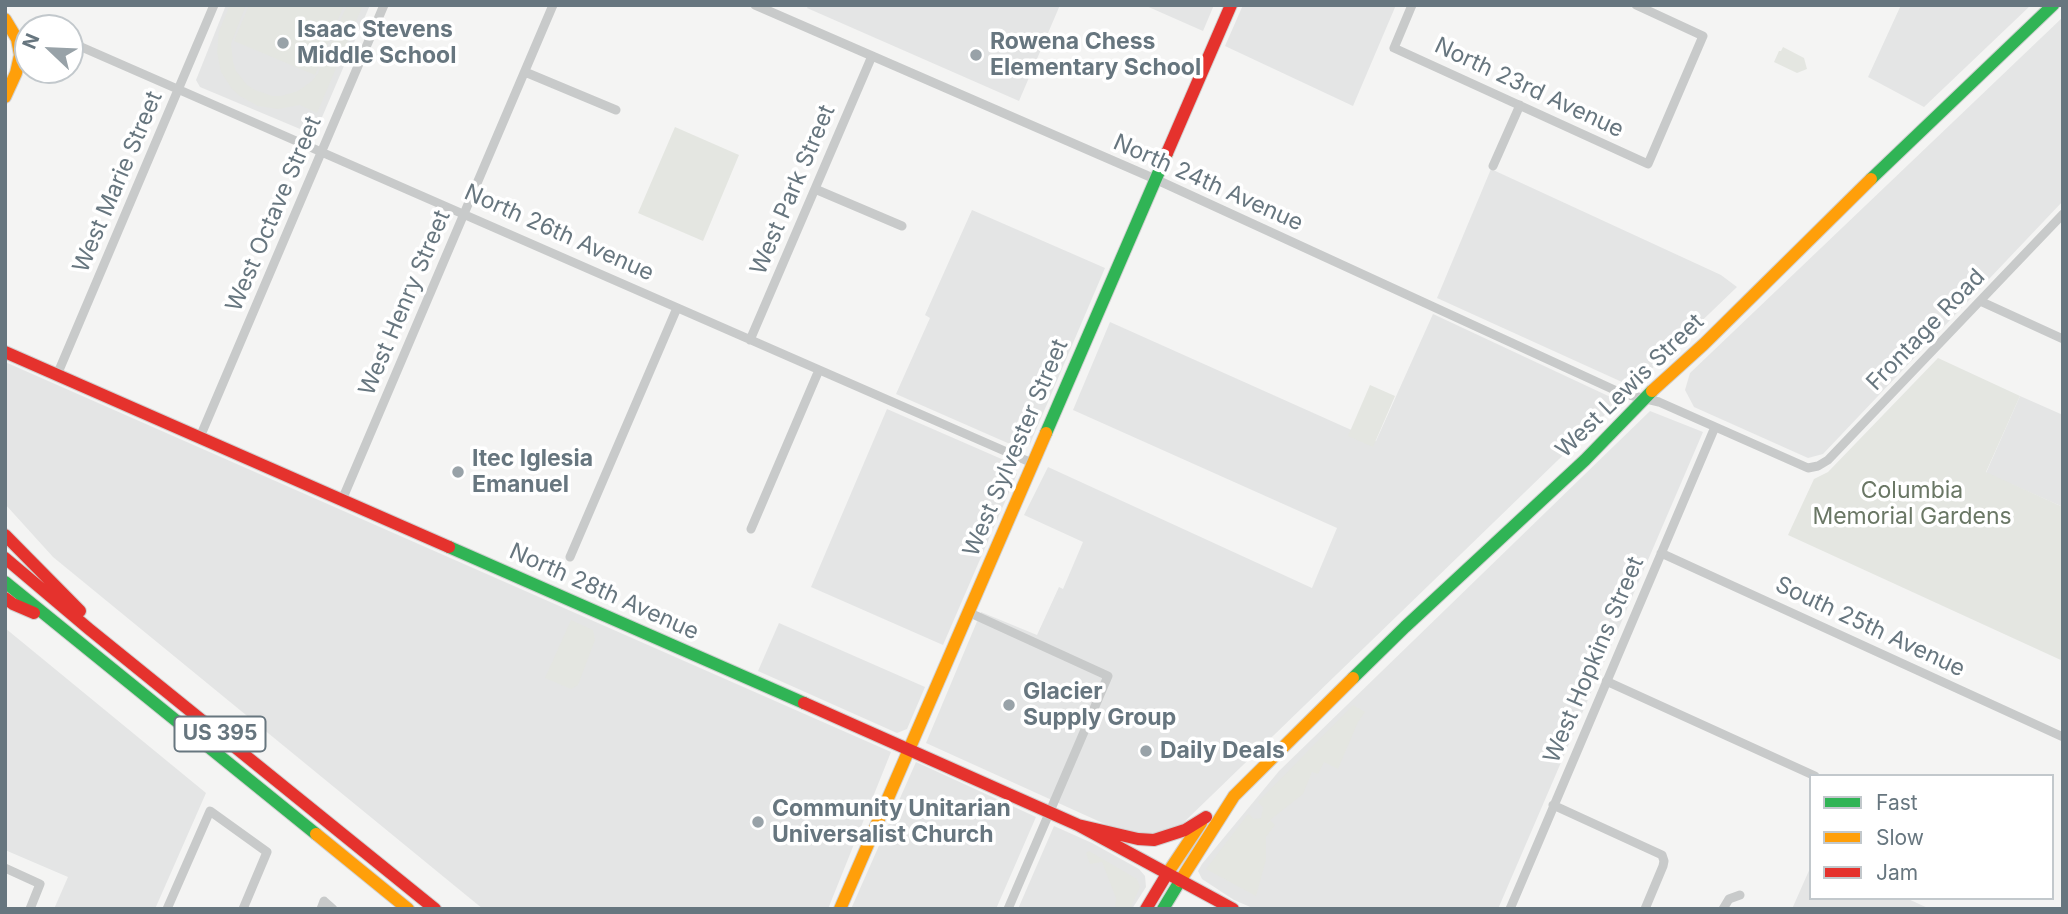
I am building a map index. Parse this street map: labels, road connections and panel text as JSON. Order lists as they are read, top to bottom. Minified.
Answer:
{"streets":{"main road":["West Lewis Street","West Sylvester Street","North 28th Avenue","US 395"],"street":["North 23rd Avenue","West Marie Street","North 24th Avenue","West Park Street","West Octave Street","North 26th Avenue","West Henry Street","Frontage Road","South 25th Avenue","West Hopkins Street"]},"crossings":[["West Marie Street","North 26th Avenue"],["West Marie Street","North 28th Avenue"],["North 24th Avenue","West Park Street"],["North 24th Avenue","Frontage Road"],["North 24th Avenue","West Lewis Street"],["North 24th Avenue","West Sylvester Street"],["North 24th Avenue","West Hopkins Street"],["West Park Street","North 26th Avenue"],["West Octave Street","North 26th Avenue"],["West Octave Street","North 28th Avenue"],["North 26th Avenue","West Henry Street"],["North 26th Avenue","West Sylvester Street"],["West Henry Street","North 28th Avenue"],["West Lewis Street","North 28th Avenue"],["West Sylvester Street","North 28th Avenue"],["South 25th Avenue","West Hopkins Street"]],"parks":["Columbia Memorial Gardens"],"places":["Isaac Stevens Middle School","Rowena Chess Elementary School","Itec Iglesia Emanuel","Glacier Supply Group","Daily Deals","Community Unitarian Universalist Church"],"legend":["Fast","Slow","Jam"],"north":"top left"}
